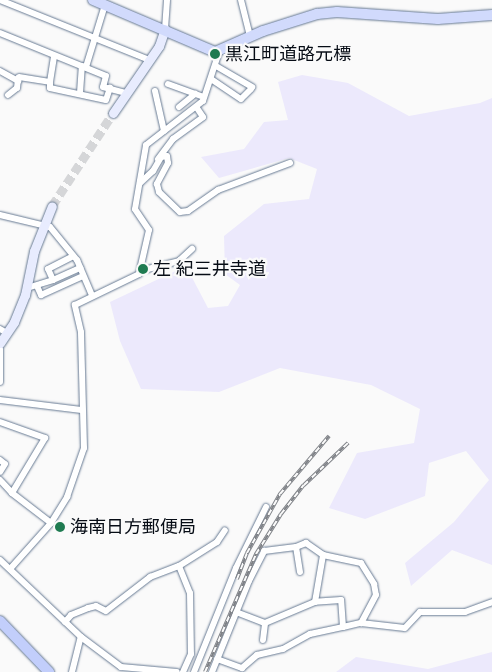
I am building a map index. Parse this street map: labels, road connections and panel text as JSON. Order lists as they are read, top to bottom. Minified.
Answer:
{"places":["黒江町道路元標","左 紀三井寺道","海南日方郵便局"]}
